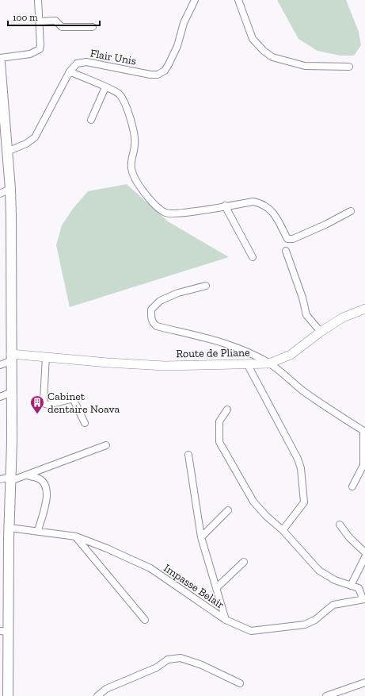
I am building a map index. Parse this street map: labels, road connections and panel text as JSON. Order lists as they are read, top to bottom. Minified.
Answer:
{"streets":{"street":["Flair Unis","Route de Pliane","Impasse Belair"]},"places":{"building":["Cabinet dentaire Noava"]},"scale_bar":"100 m"}
